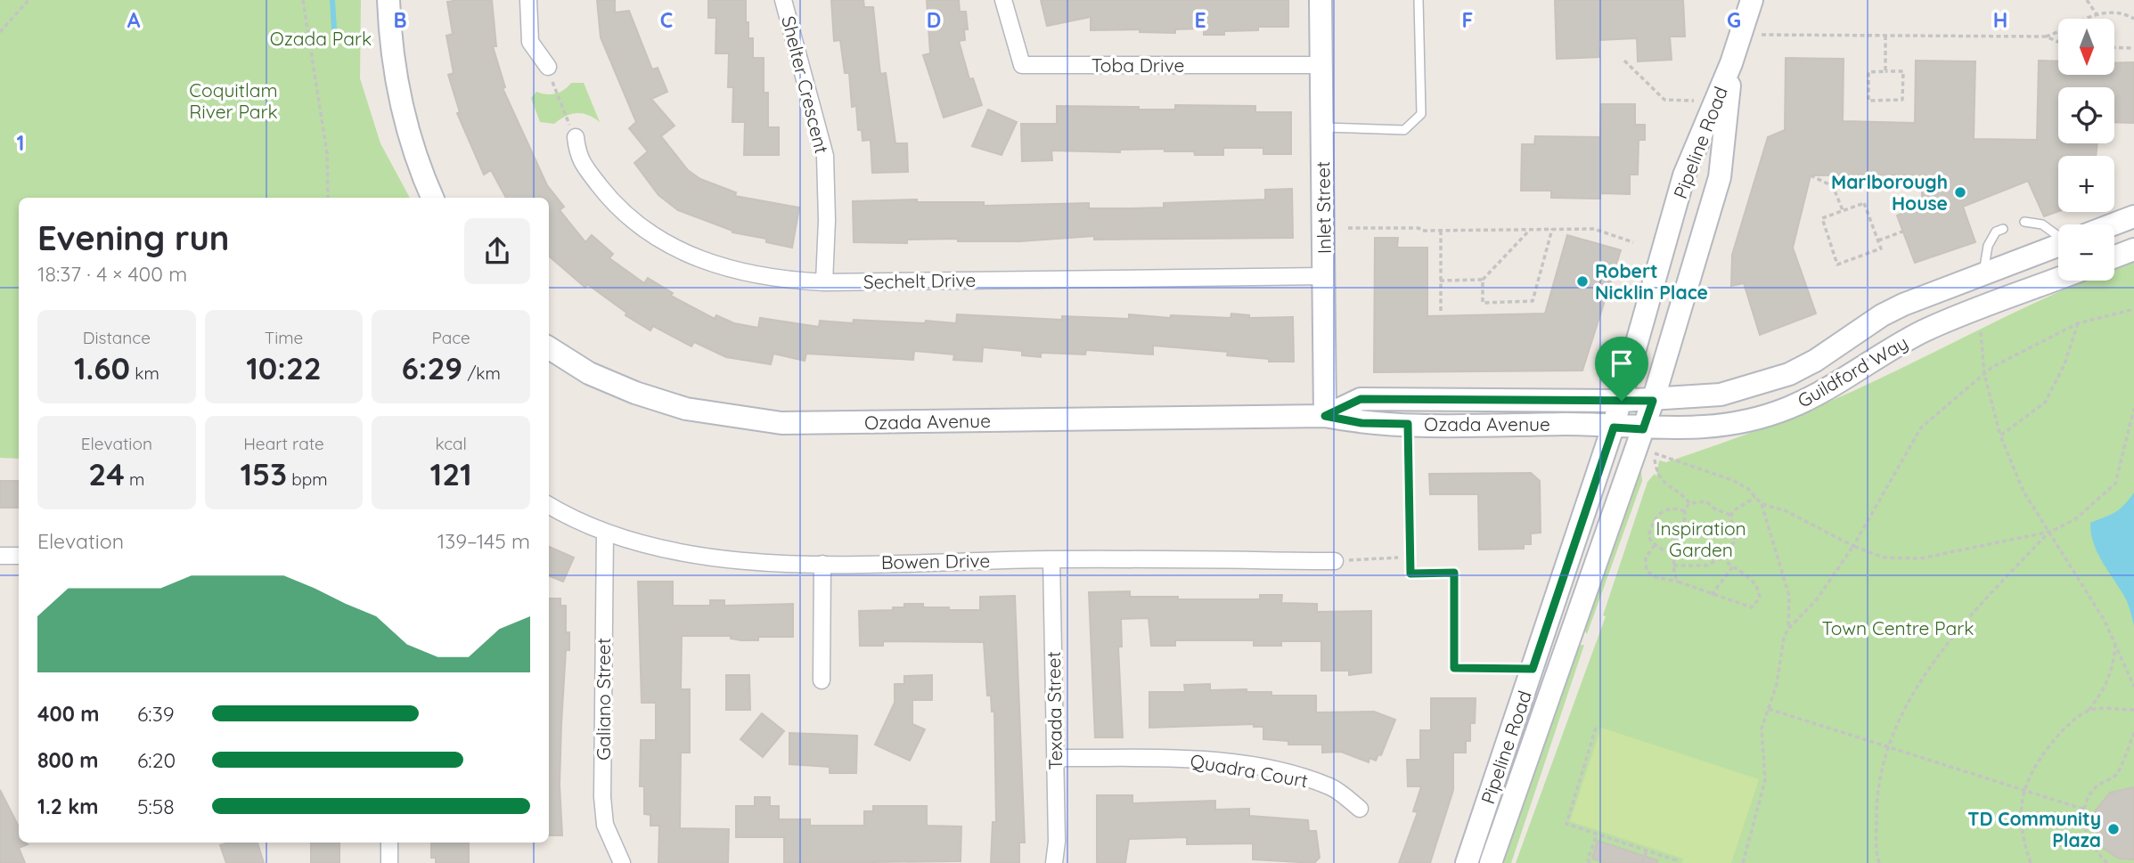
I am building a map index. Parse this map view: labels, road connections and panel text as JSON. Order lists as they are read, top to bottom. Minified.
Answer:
{"streets":{"main road":["Pipeline Road","Inlet Street","Guildford Way","Ozada Avenue"],"street":["Toba Drive","Shelter Crescent","Sechelt Drive","Bowen Drive","Galiano Street","Texada Street","Quadra Court"]},"crossings":[["Toba Drive","Inlet Street"],["Shelter Crescent","Sechelt Drive"],["Pipeline Road","Guildford Way"],["Pipeline Road","Ozada Avenue"],["Inlet Street","Sechelt Drive"],["Inlet Street","Ozada Avenue"],["Guildford Way","Ozada Avenue"],["Bowen Drive","Galiano Street"],["Bowen Drive","Texada Street"],["Texada Street","Quadra Court"]],"parks":["Ozada Park","Coquitlam River Park","Inspiration Garden","Town Centre Park"],"places":["Marlborough House","Robert Nicklin Place","TD Community Plaza"],"north":"bottom","page":{"map_buttons":["+","−"],"heading":["Evening run","18:37 · 4 × 400 m"],"stats":[["Distance","1.60 km"],["Time","10:22"],["Pace","6:29 /km"],["Elevation","24 m"],["Heart rate","153 bpm"],["kcal","121"]],"chart":["Elevation","139–145 m"],"list":[{"name":"400 m","note":"6:39"},{"name":"800 m","note":"6:20"},{"name":"1.2 km","note":"5:58"}]},"grid":{"columns":["A","B","C","D","E","F","G","H"],"rows":["1"]}}
